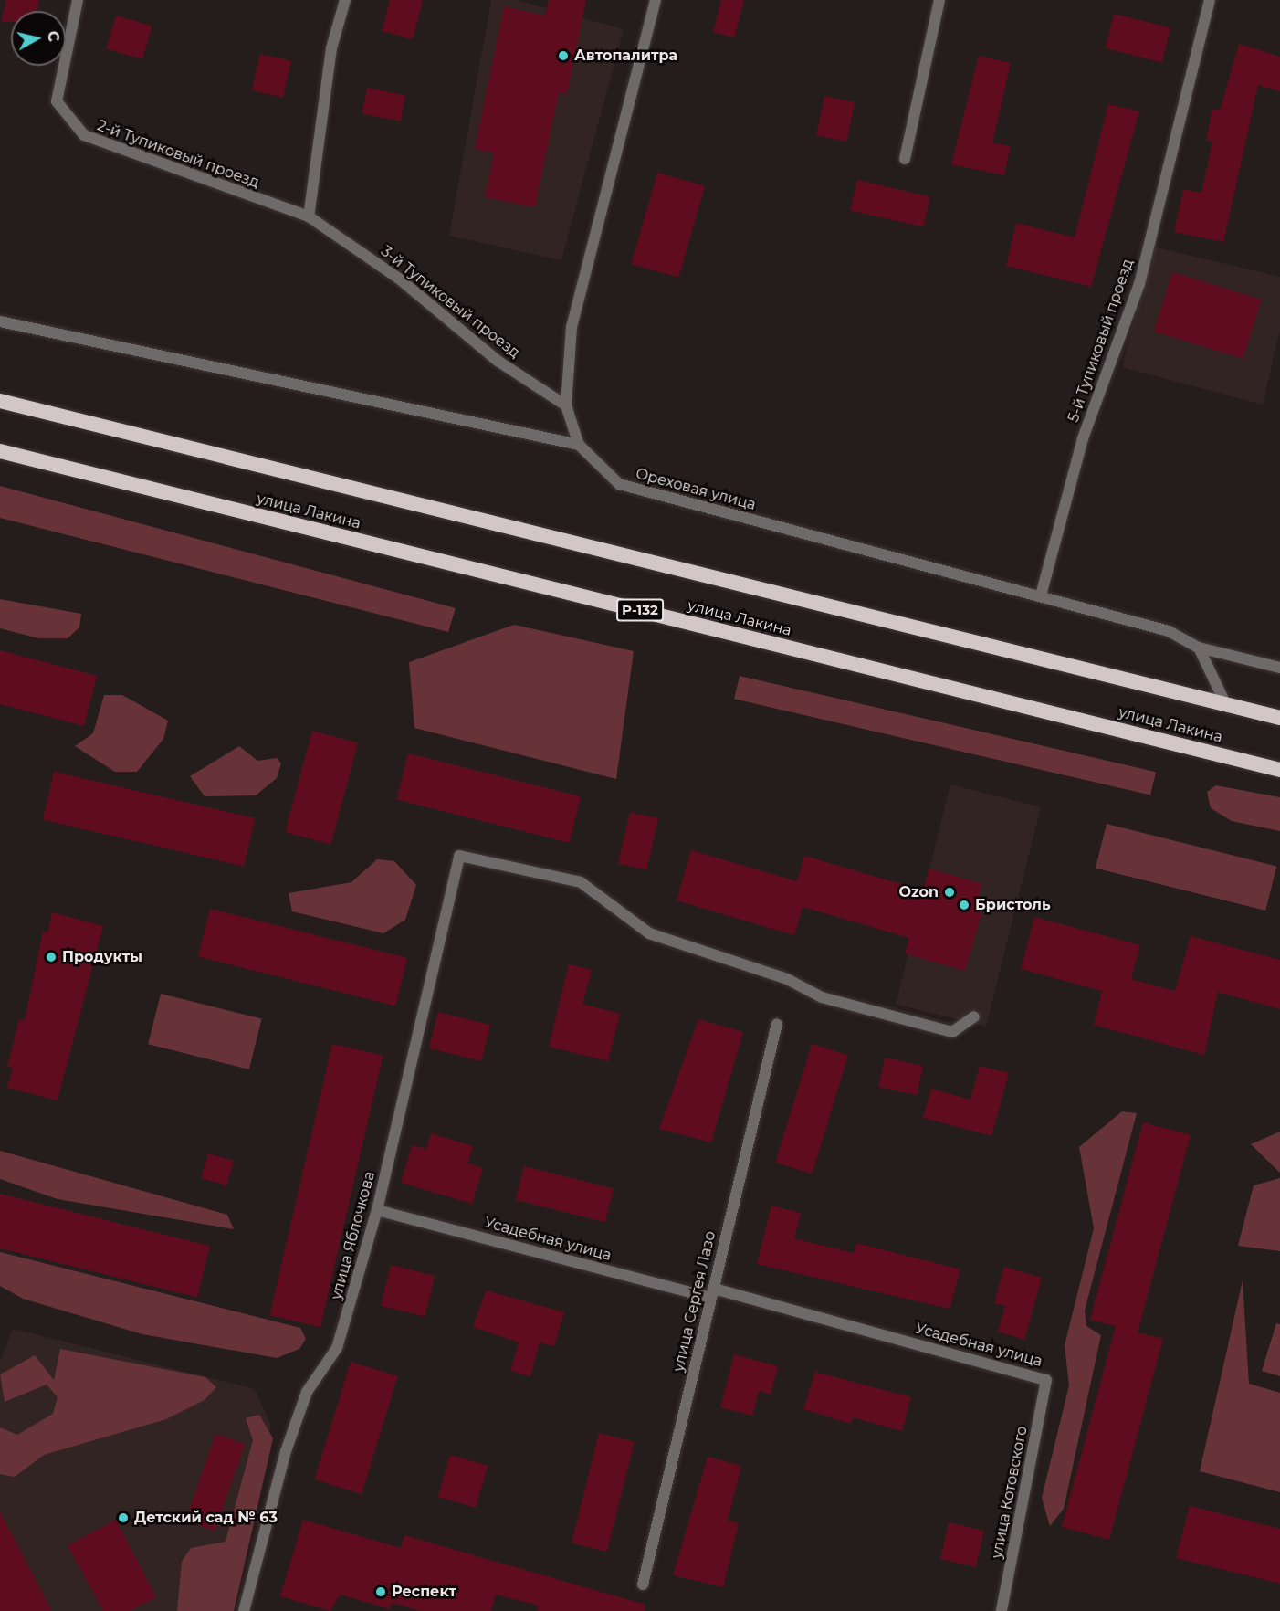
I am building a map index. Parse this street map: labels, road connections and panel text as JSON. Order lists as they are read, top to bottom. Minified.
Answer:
{"streets":{"highway":["улица Лакина","Р-132"],"street":["2-й Тупиковый проезд","3-й Тупиковый проезд","5-й Тупиковый проезд","Ореховая улица","улица Яблочкова","Усадебная улица","улица Сергея Лазо","улица Котовского"]},"crossings":[["2-й Тупиковый проезд","3-й Тупиковый проезд"],["3-й Тупиковый проезд","Ореховая улица"],["5-й Тупиковый проезд","Ореховая улица"],["улица Яблочкова","Усадебная улица"],["Усадебная улица","улица Сергея Лазо"],["Усадебная улица","улица Котовского"]],"places":["Автопалитра","Ozon","Бристоль","Продукты","Детский сад № 63","Респект"],"north":"right"}
